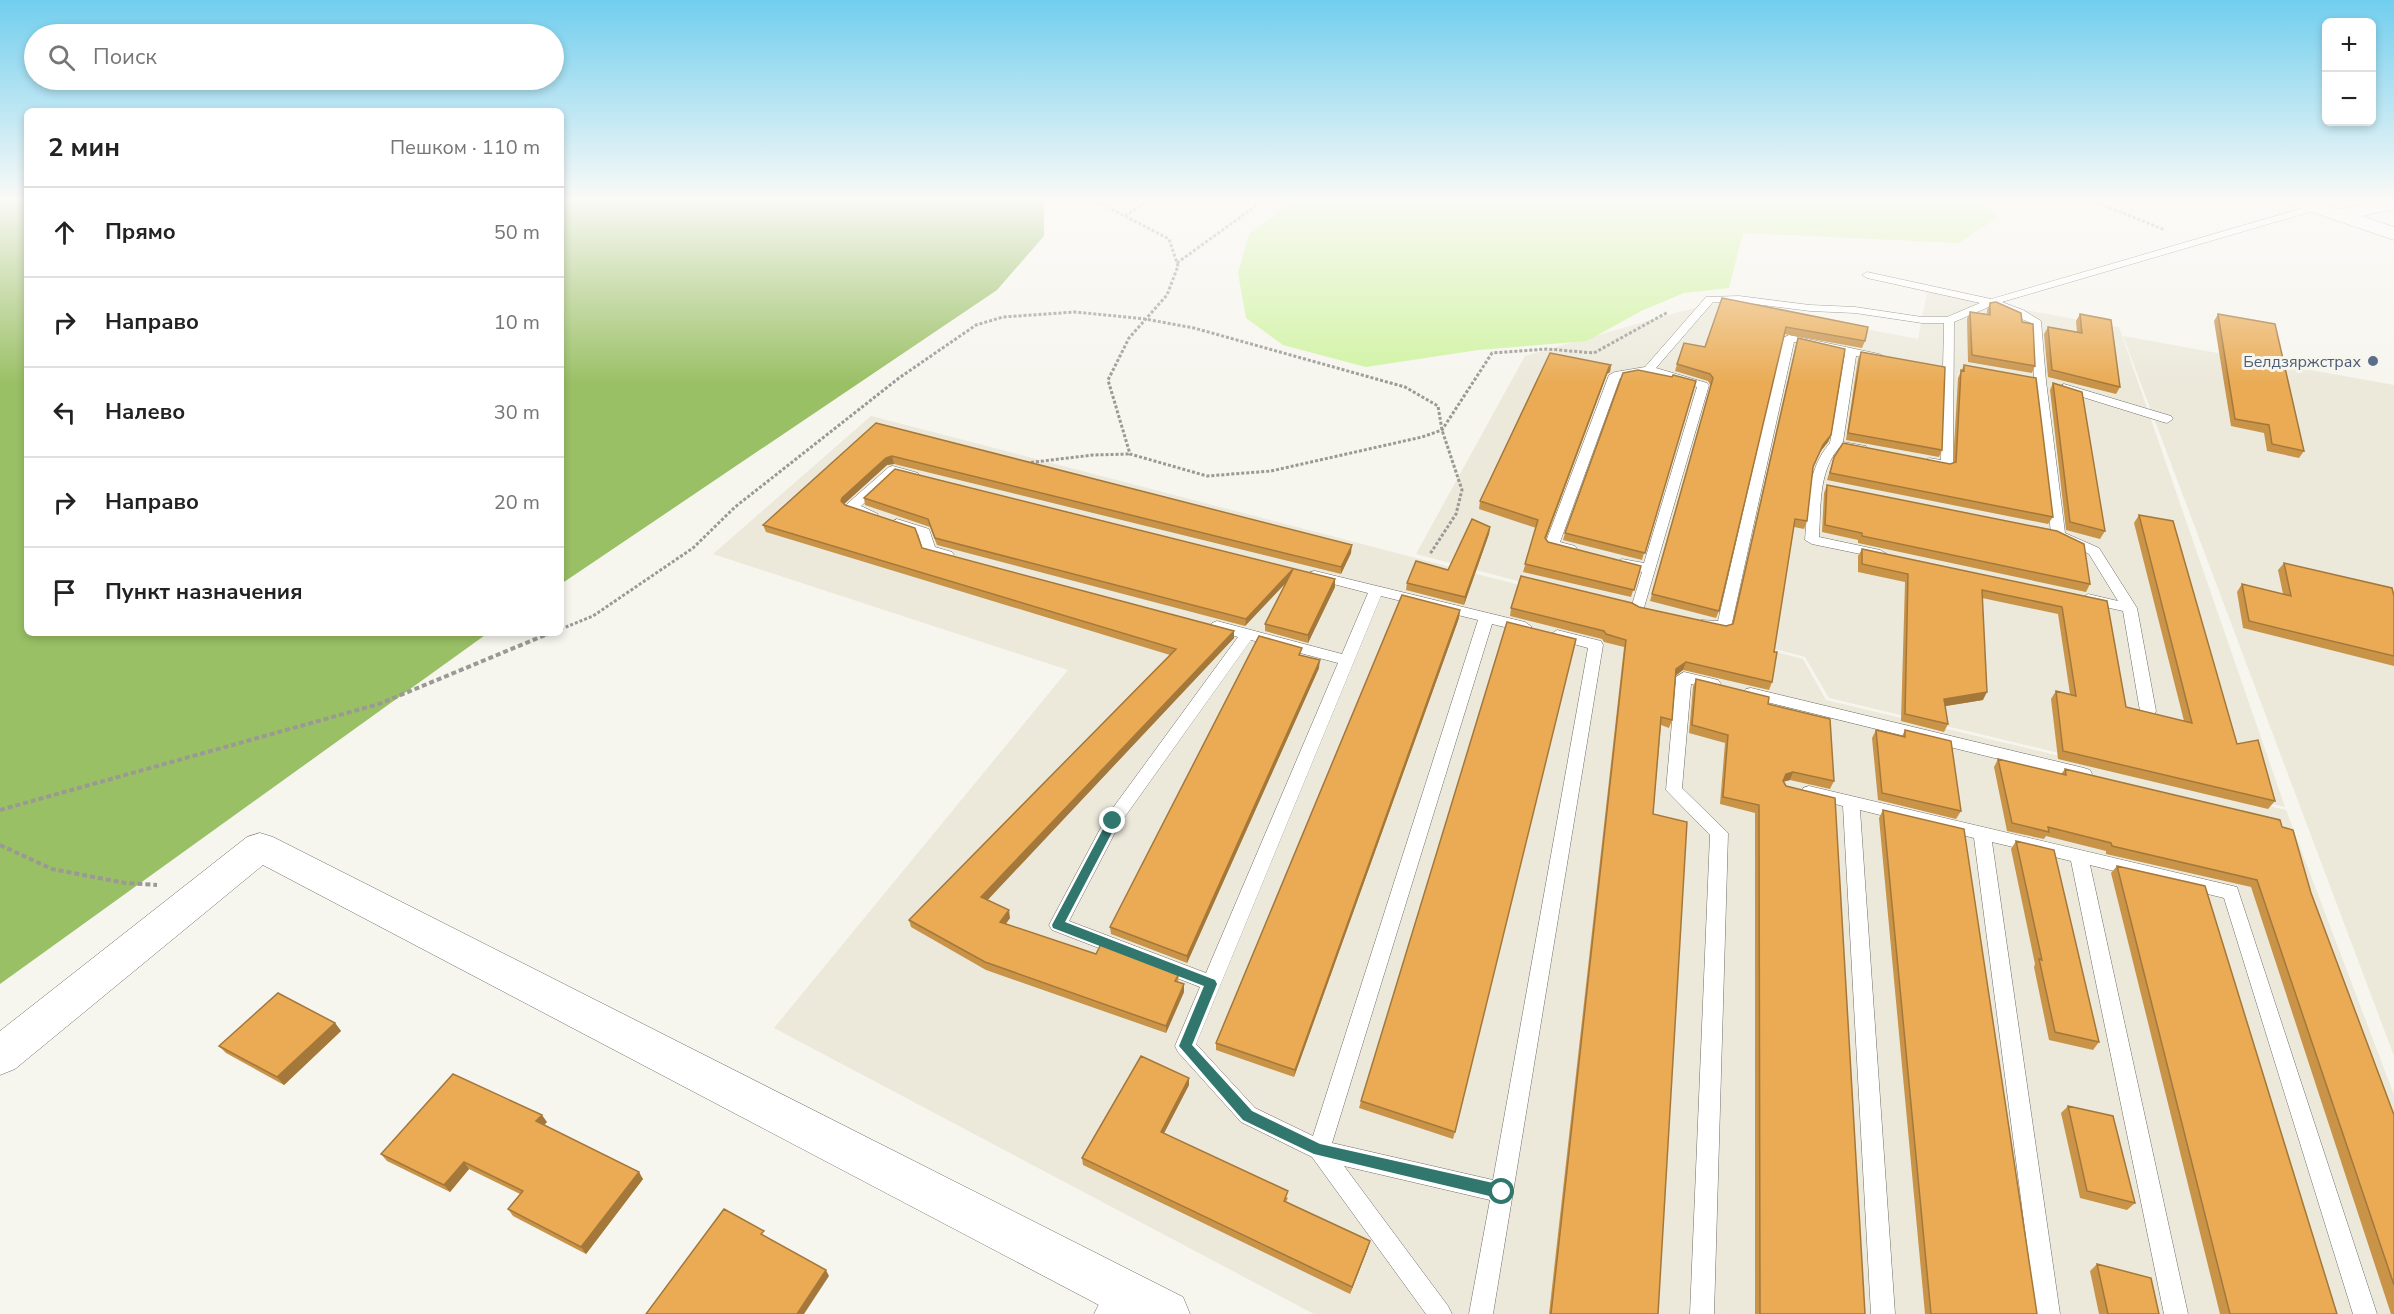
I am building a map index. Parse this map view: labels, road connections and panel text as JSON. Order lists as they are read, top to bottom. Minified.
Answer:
{"places":["Белдзяржстрах"],"page":{"map_buttons":["+","−"],"search":"Поиск","heading":["2 мин","Пешком · 110 m"],"list":[["Прямо","50 m"],["Направо","10 m"],["Налево","30 m"],["Направо","20 m"],"Пункт назначения"]}}
